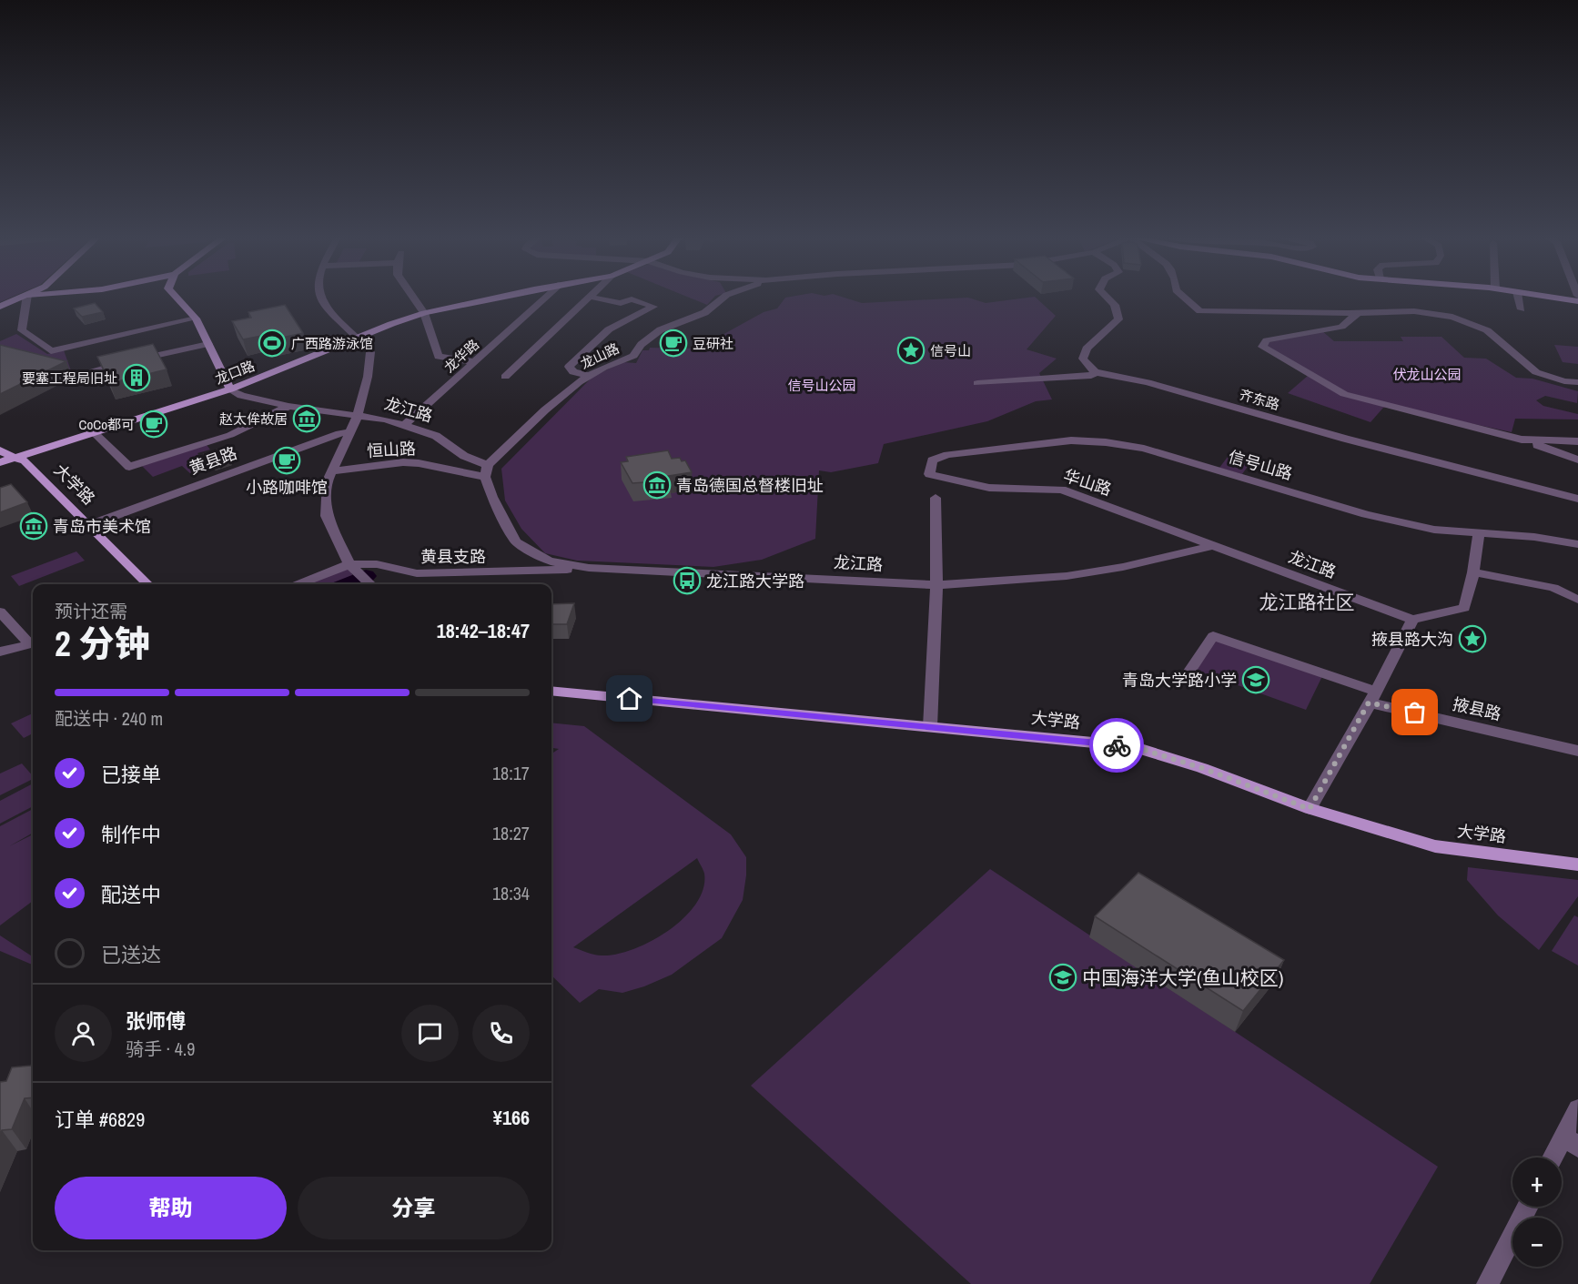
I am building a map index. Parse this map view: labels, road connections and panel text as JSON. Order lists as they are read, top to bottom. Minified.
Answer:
{"streets":{"main road":["龙口路","大学路"],"street":["龙华路","龙山路","齐东路","龙江路","恒山路","黄县路","信号山路","华山路","黄县支路","掖县路"]},"crossings":[["龙华路","龙江路"],["龙山路","龙江路"],["龙山路","恒山路"],["龙口路","龙江路"],["龙口路","大学路"],["龙江路","恒山路"],["龙江路","华山路"],["龙江路","黄县支路"],["黄县路","大学路"],["信号山路","华山路"]],"districts":["龙江路社区"],"parks":["伏龙山公园","信号山公园"],"places":{"sports":["广西路游泳馆"],"cafe":["豆研社","CoCo都可","小路咖啡馆"],"place":["信号山","掖县路大沟"],"building":["要塞工程局旧址"],"museum":["赵太侔故居","青岛德国总督楼旧址","青岛市美术馆"],"bus stop":["龙江路大学路"],"school or university":["青岛大学路小学","中国海洋大学(鱼山校区)"]},"page":{"heading":["2 分钟","预计还需","18:42–18:47"],"panel":["张师傅","骑手 · 4.9","订单 #6829","¥166"],"bar":"配送中 · 240 m","list":[["已接单","18:17"],["制作中","18:27"],["配送中","18:34"],"已送达"],"map_buttons":["+","−"],"buttons":["帮助","分享"]}}
